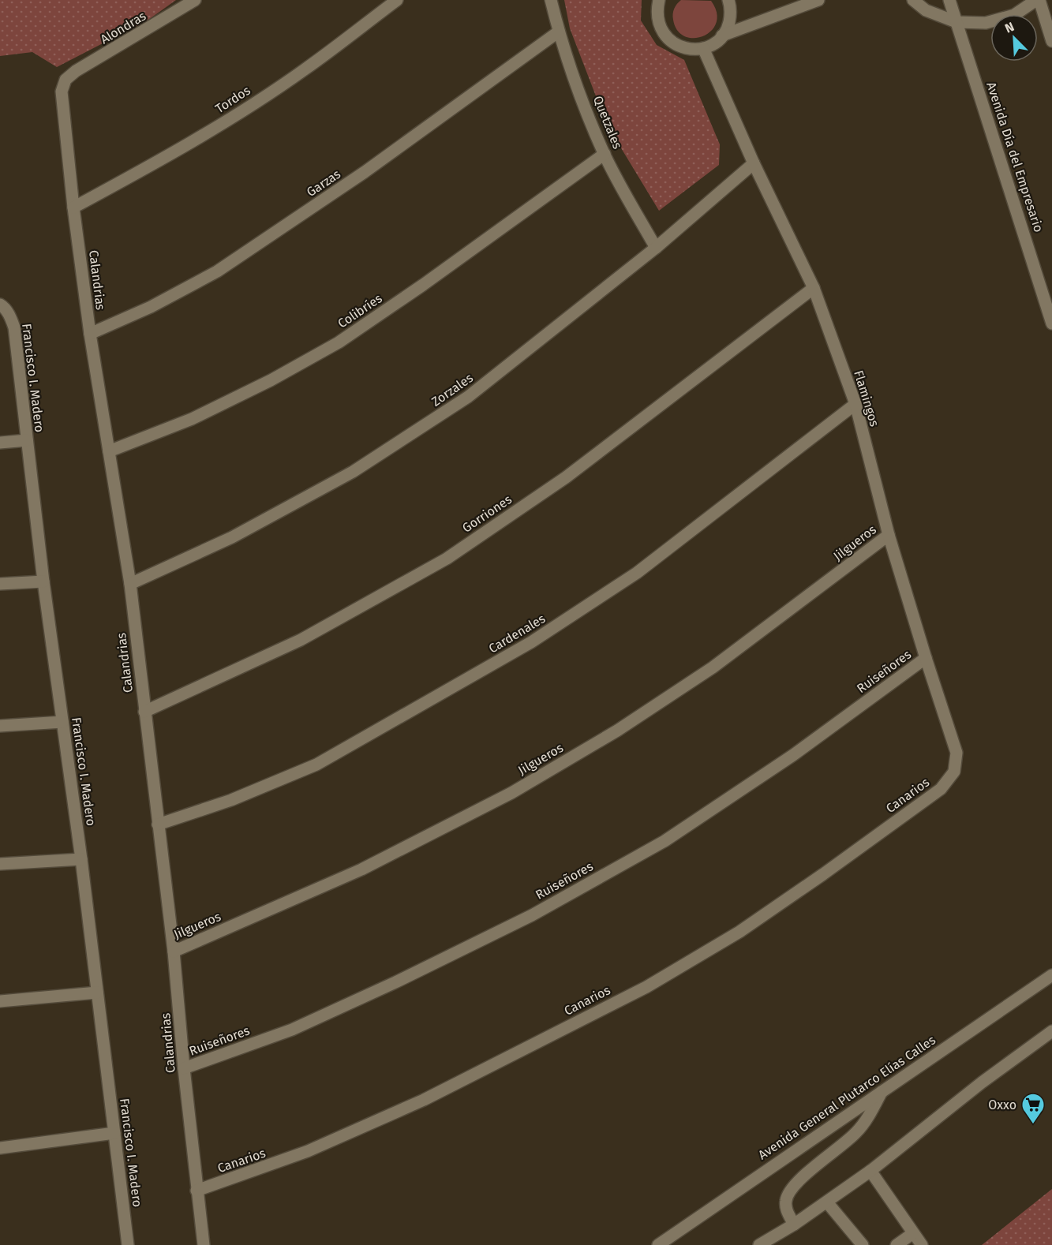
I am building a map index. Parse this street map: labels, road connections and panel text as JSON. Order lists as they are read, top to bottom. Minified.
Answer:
{"streets":{"street":["Alondras","Tordos","Quetzales","Avenida Día del Empresario","Garzas","Calandrias","Colibríes","Francisco I. Madero","Zorzales","Flamingos","Gorriones","Jilgueros","Cardenales","Ruiseñores","Canarios","Avenida General Plutarco Elías Calles"]},"crossings":[["Alondras","Calandrias"],["Tordos","Calandrias"],["Quetzales","Garzas"],["Quetzales","Colibríes"],["Quetzales","Zorzales"],["Garzas","Calandrias"],["Calandrias","Colibríes"],["Calandrias","Zorzales"],["Calandrias","Gorriones"],["Calandrias","Jilgueros"],["Calandrias","Cardenales"],["Calandrias","Ruiseñores"],["Calandrias","Canarios"],["Zorzales","Flamingos"],["Flamingos","Gorriones"],["Flamingos","Jilgueros"],["Flamingos","Cardenales"],["Flamingos","Ruiseñores"],["Flamingos","Canarios"]],"places":{"supermarket":["Oxxo"]},"north":"top left"}
